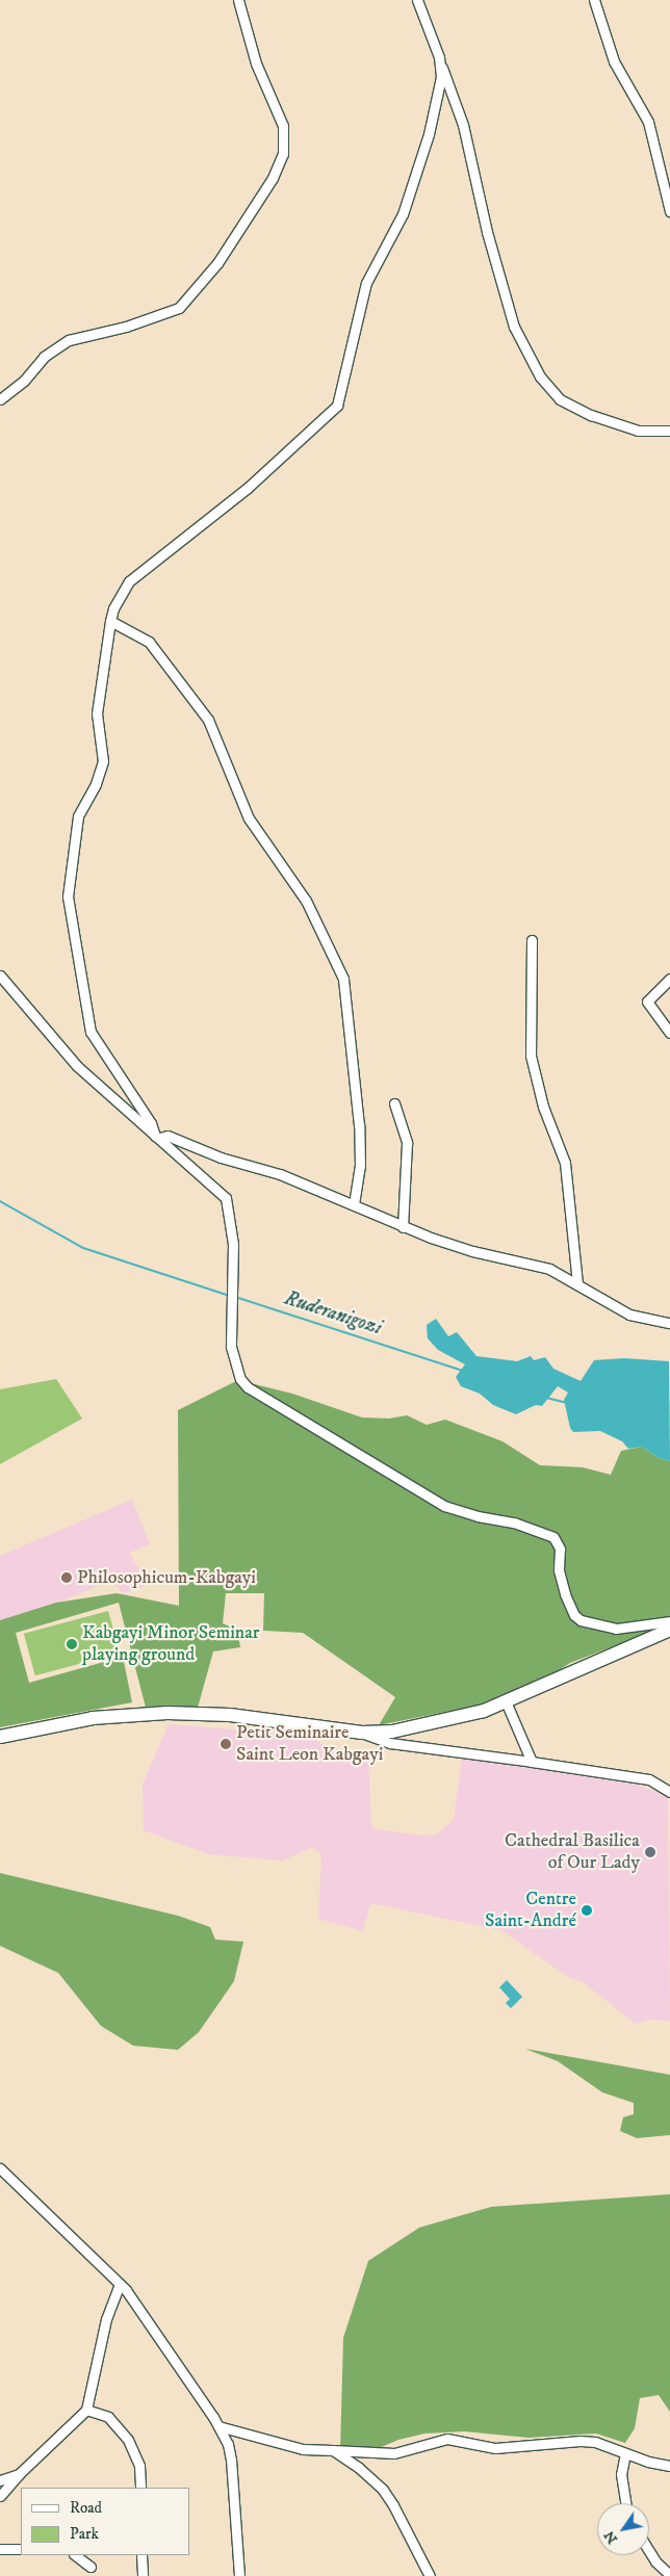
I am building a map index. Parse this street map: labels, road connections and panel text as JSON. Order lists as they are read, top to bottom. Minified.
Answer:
{"water":["Ruderanigozi"],"places":["Philosophicum-Kabgayi","Kabgayi Minor Seminar playing ground","Petit Seminaire Saint Leon Kabgayi","Cathedral Basilica of Our Lady","Centre Saint-André"],"legend":["Road","Park"],"north":"bottom left"}
